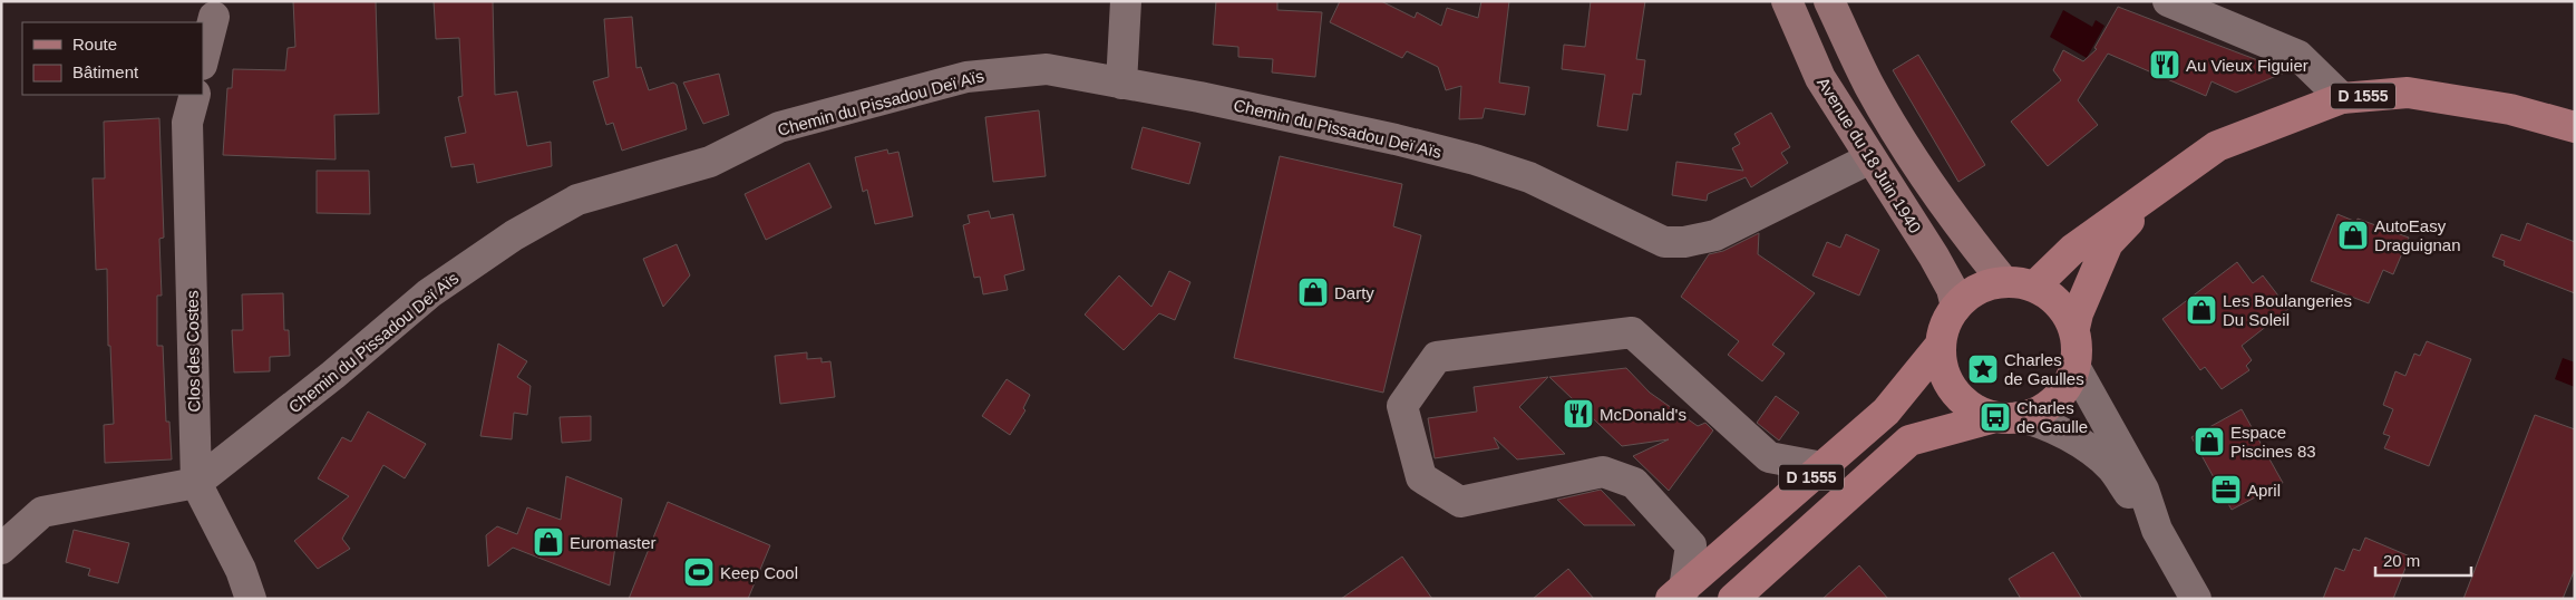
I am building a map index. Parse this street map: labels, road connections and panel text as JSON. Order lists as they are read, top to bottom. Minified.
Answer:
{"streets":{"main road":["D 1555","Avenue du 18 Juin 1940"],"street":["Chemin du Pissadou Deï Aïs","Clos des Costes"]},"crossings":[["D 1555","Avenue du 18 Juin 1940"],["Chemin du Pissadou Deï Aïs","Avenue du 18 Juin 1940"],["Chemin du Pissadou Deï Aïs","Clos des Costes"]],"places":{"restaurant":["Au Vieux Figuier","McDonald's"],"shop":["AutoEasy Draguignan","Darty","Les Boulangeries Du Soleil","Espace Piscines 83","Euromaster"],"place":["Charles de Gaulles"],"bus stop":["Charles de Gaulle"],"office":["April"],"sports":["Keep Cool"]},"legend":["Route","Bâtiment"],"scale_bar":"20 m"}
